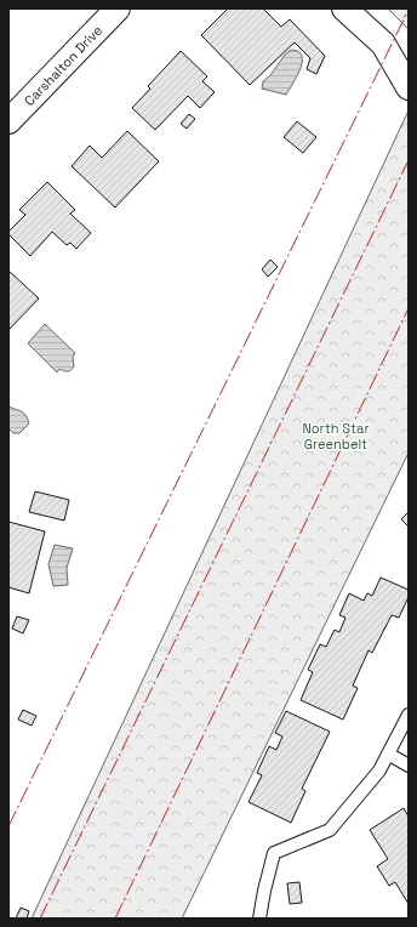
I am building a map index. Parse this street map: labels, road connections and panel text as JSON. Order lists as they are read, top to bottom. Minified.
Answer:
{"streets":{"street":["Carshalton Drive"]},"parks":["North Star Greenbelt"]}
